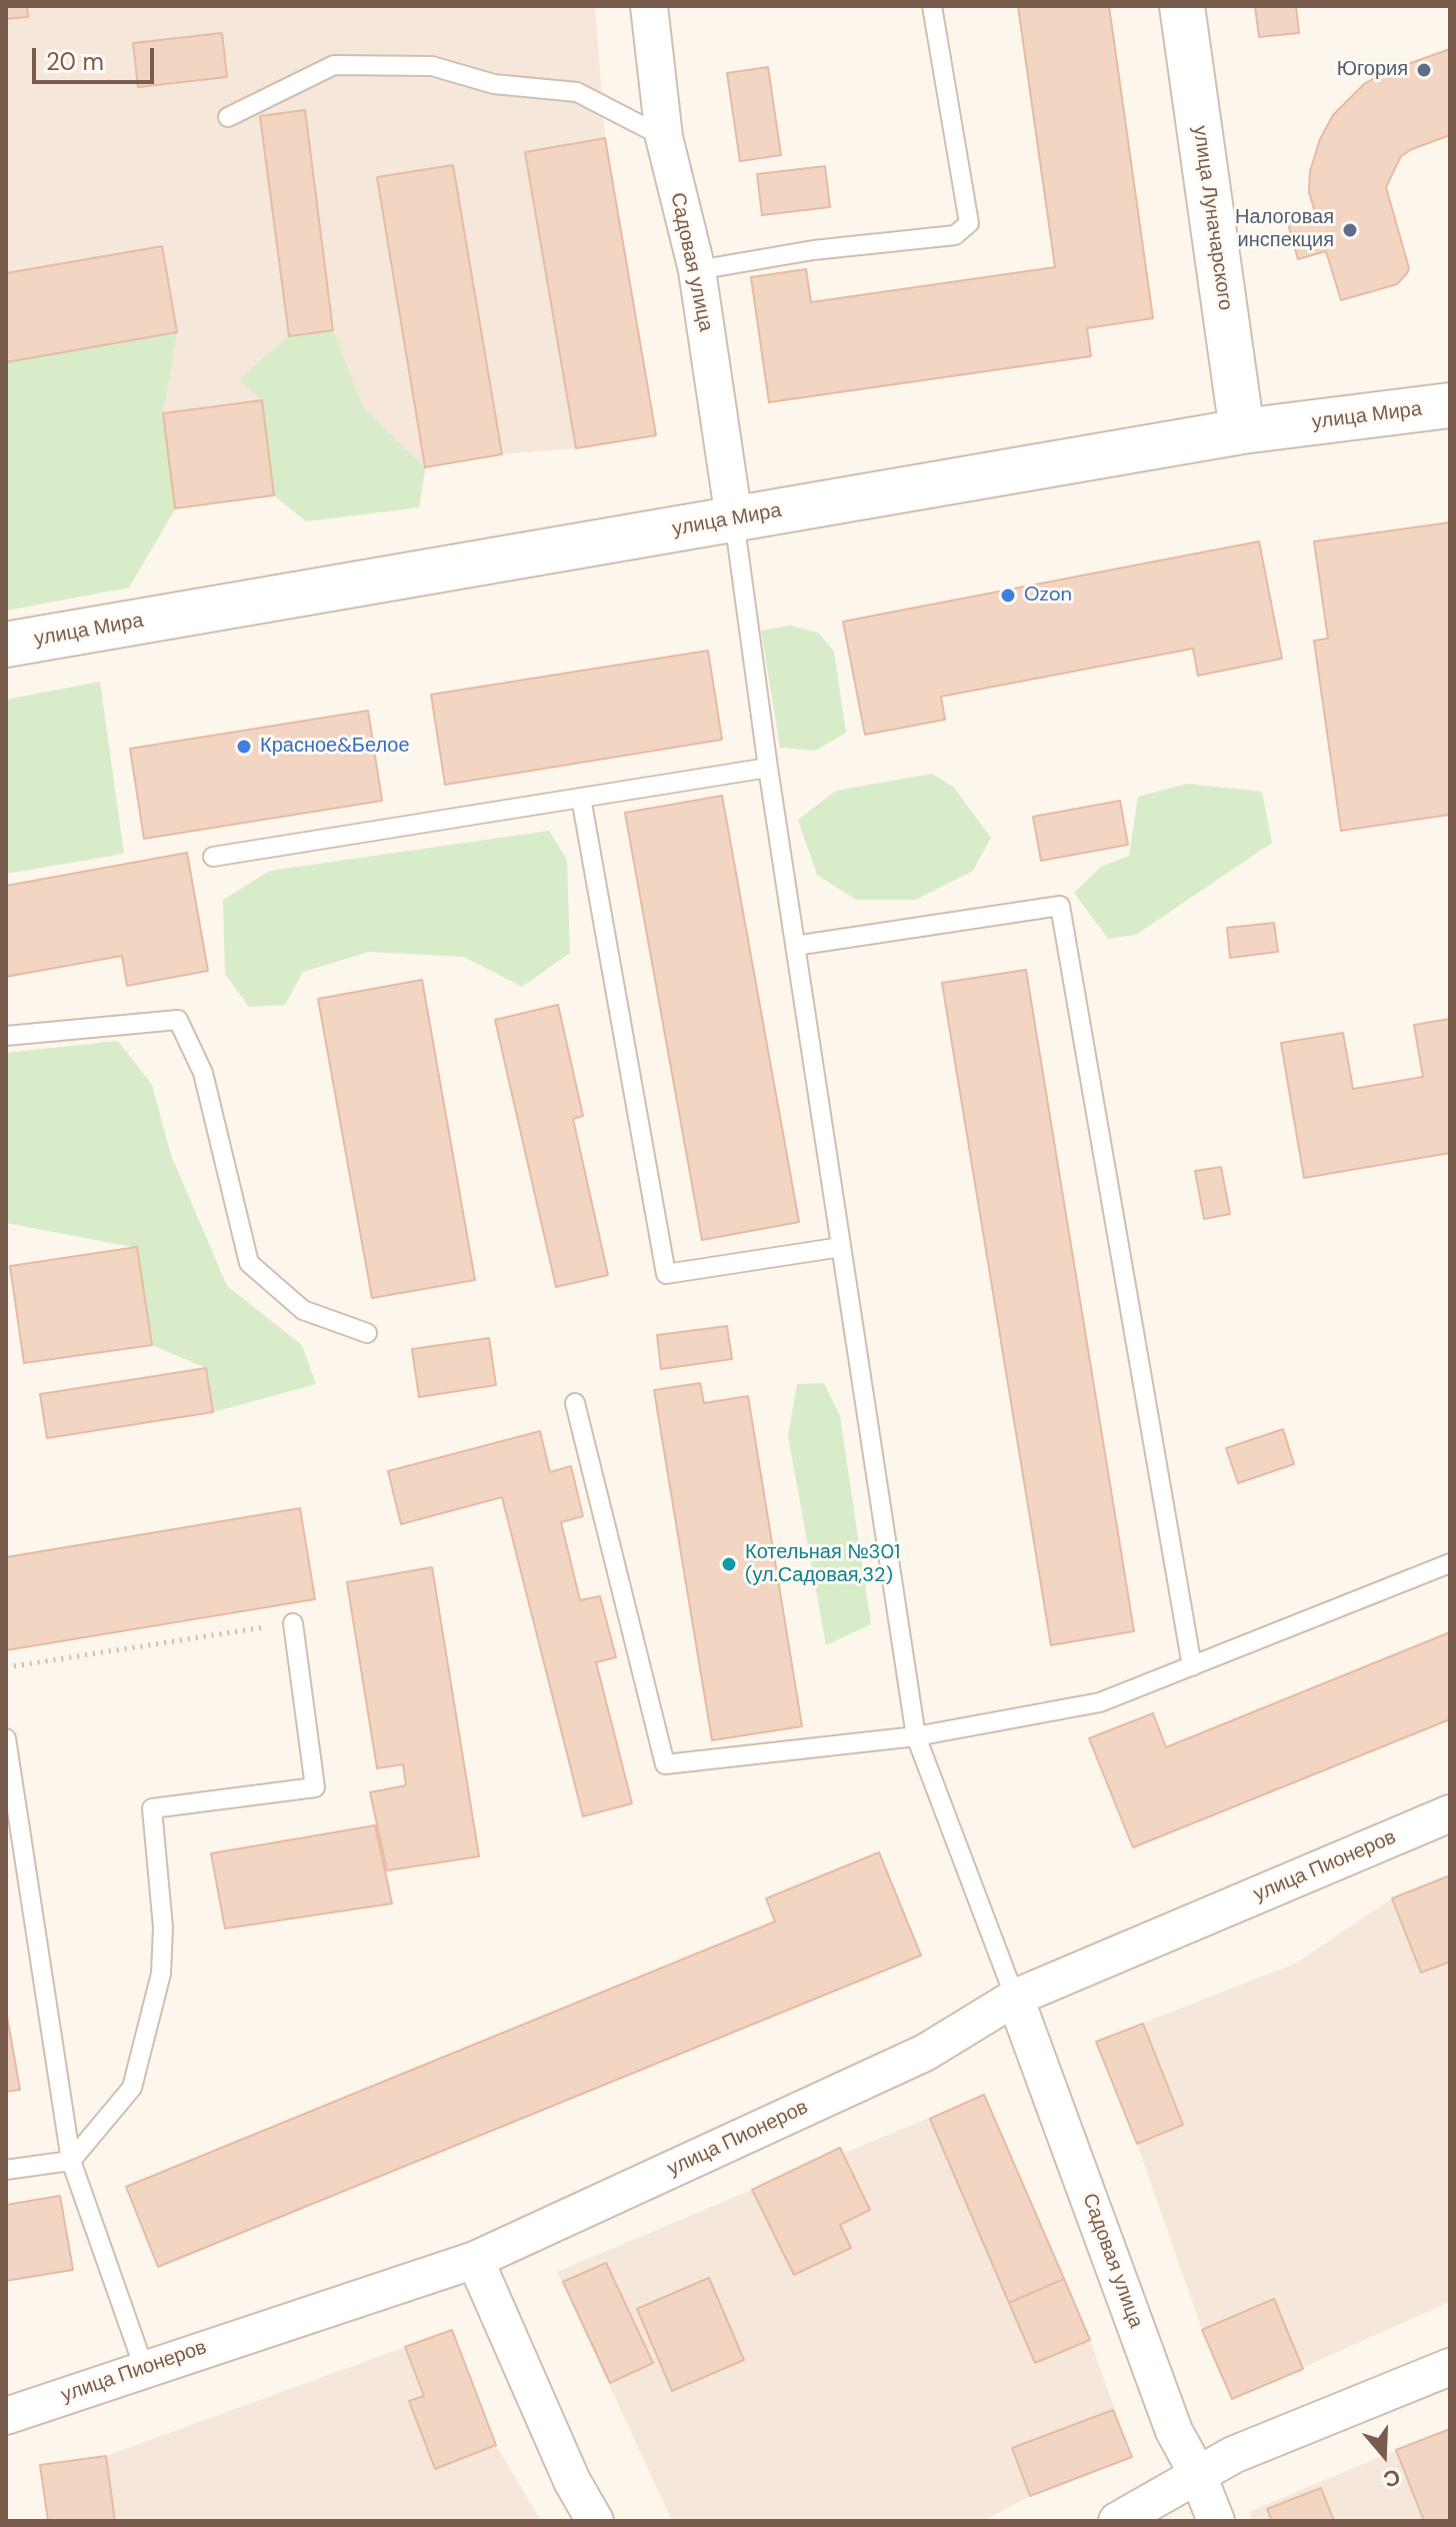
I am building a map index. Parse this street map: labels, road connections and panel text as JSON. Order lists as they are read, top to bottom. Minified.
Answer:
{"streets":{"street":["улица Луначарского","Садовая улица","улица Мира","улица Пионеров"]},"crossings":[["улица Луначарского","улица Мира"],["Садовая улица","улица Мира"],["Садовая улица","улица Пионеров"]],"places":["Югория","Налоговая инспекция","Ozon","Красное&Белое","Котельная №301 (ул.Садовая,32)"],"scale_bar":"20 m","north":"bottom"}
